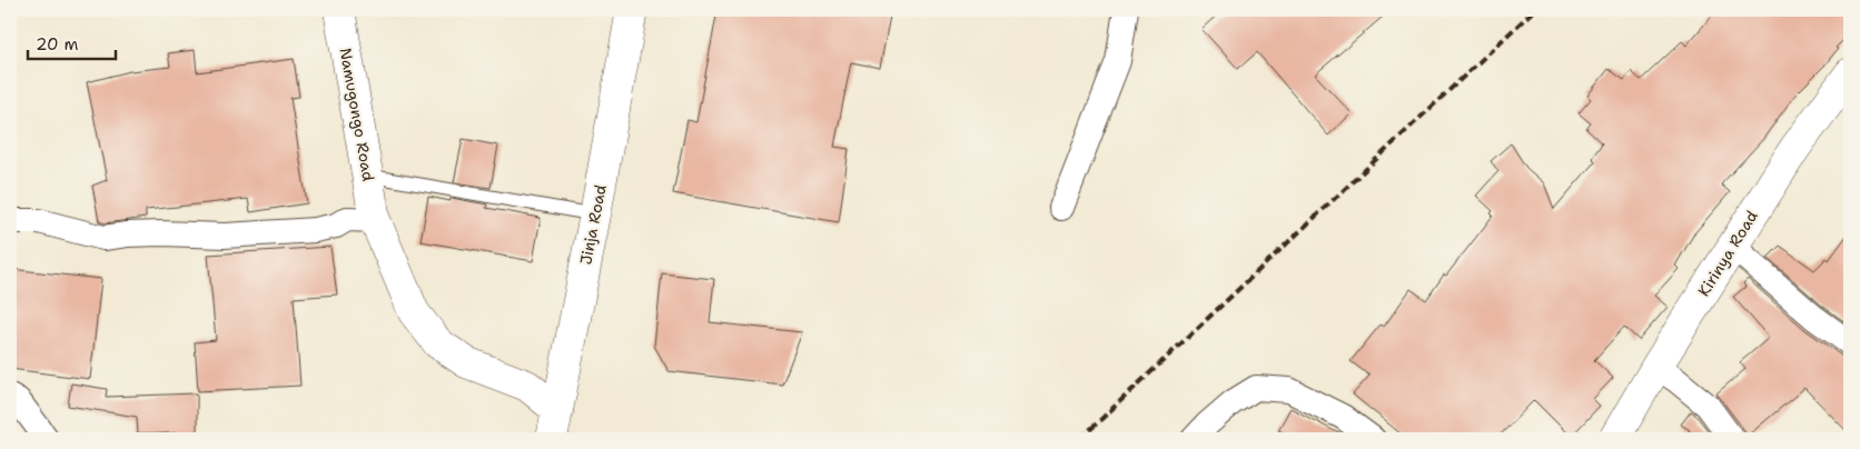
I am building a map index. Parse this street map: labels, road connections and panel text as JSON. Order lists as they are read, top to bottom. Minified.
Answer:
{"streets":{"main road":["Namugongo Road","Jinja Road","Kirinya Road"]},"crossings":[["Namugongo Road","Jinja Road"]],"scale_bar":"20 m"}
